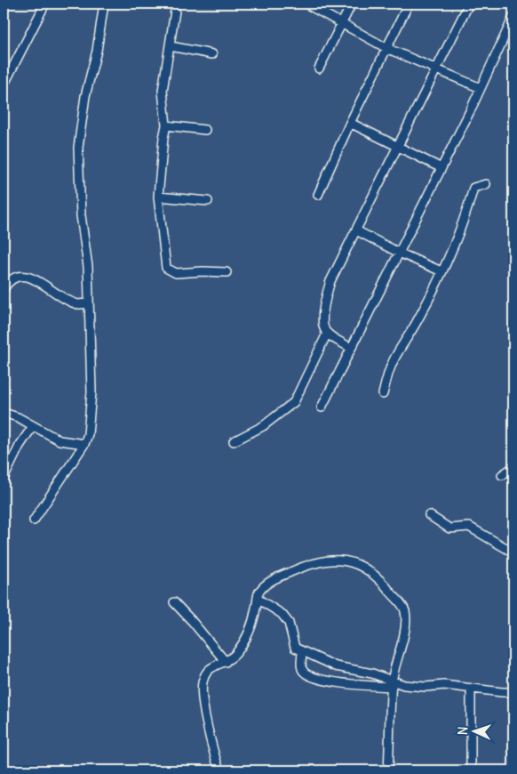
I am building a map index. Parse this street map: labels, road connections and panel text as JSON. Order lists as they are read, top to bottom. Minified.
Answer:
{"north":"left"}
